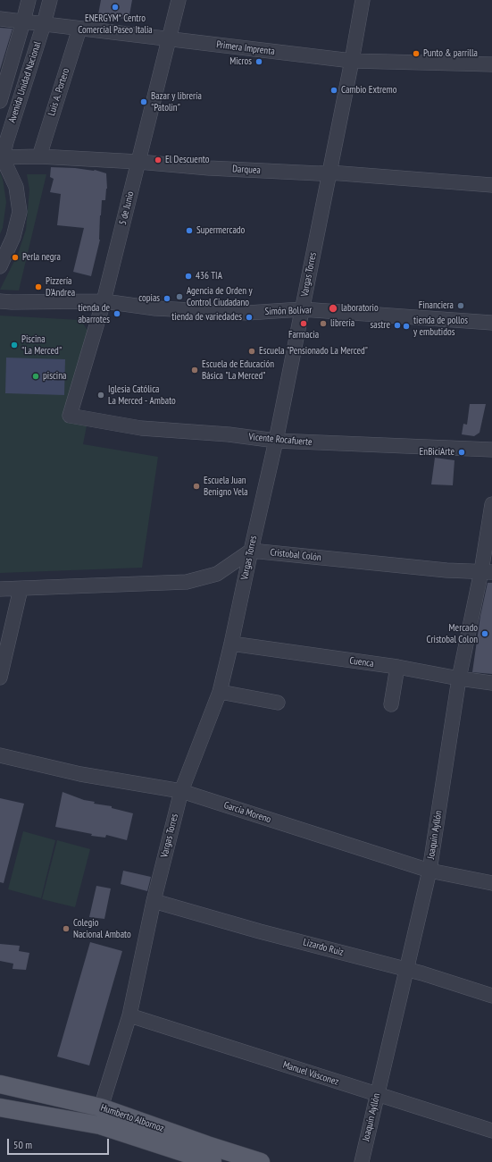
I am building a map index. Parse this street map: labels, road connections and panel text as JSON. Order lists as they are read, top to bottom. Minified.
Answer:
{"streets":{"main road":["Humberto Albornoz"],"street":["Primera Imprenta","Avenida Unidad Nacional","Luis A. Portero","Darquea","5 de Junio","Vargas Torres","Simón Bolívar","Vicente Rocafuerte","Cristobal Colón","Cuenca","García Moreno","Joaquín Ayllón","Lizardo Ruiz","Manuel Vásconez"]},"crossings":[["Primera Imprenta","Avenida Unidad Nacional"],["Primera Imprenta","Luis A. Portero"],["Primera Imprenta","5 de Junio"],["Primera Imprenta","Vargas Torres"],["Avenida Unidad Nacional","Darquea"],["Luis A. Portero","Darquea"],["Darquea","5 de Junio"],["Darquea","Vargas Torres"],["5 de Junio","Simón Bolívar"],["5 de Junio","Vicente Rocafuerte"],["Vargas Torres","Simón Bolívar"],["Vargas Torres","Vicente Rocafuerte"],["Vargas Torres","Cristobal Colón"],["Vargas Torres","Cuenca"],["Vargas Torres","García Moreno"],["Vargas Torres","Lizardo Ruiz"],["Vargas Torres","Manuel Vásconez"],["Vargas Torres","Humberto Albornoz"],["Cristobal Colón","Joaquín Ayllón"],["Cuenca","Joaquín Ayllón"],["García Moreno","Joaquín Ayllón"],["Joaquín Ayllón","Lizardo Ruiz"],["Joaquín Ayllón","Manuel Vásconez"]],"places":["ENERGYM* Centro Comercial Paseo Italia","Punto & parrilla","Micros","Cambio Extremo","Bazar y librería \"Patolin\"","El Descuento","Supermercado","Perla negra","436 TIA","Pizzería D'Andrea","Agencia de Orden y Control Ciudadano","copias","Financiera","laboratorio","tienda de abarrotes","tienda de variedades","Farmacia","librería","sastre","tienda de pollos y embutidos","Piscina \"La Merced\"","Escuela \"Pensionado La Merced\"","Escuela de Educación Básica \"La Merced\"","piscina","Iglesia Católica La Merced - Ambato","EnBiciArte","Escuela Juan Benigno Vela","Mercado Cristobal Colon","Colegio Nacional Ambato"],"scale_bar":"50 m"}
